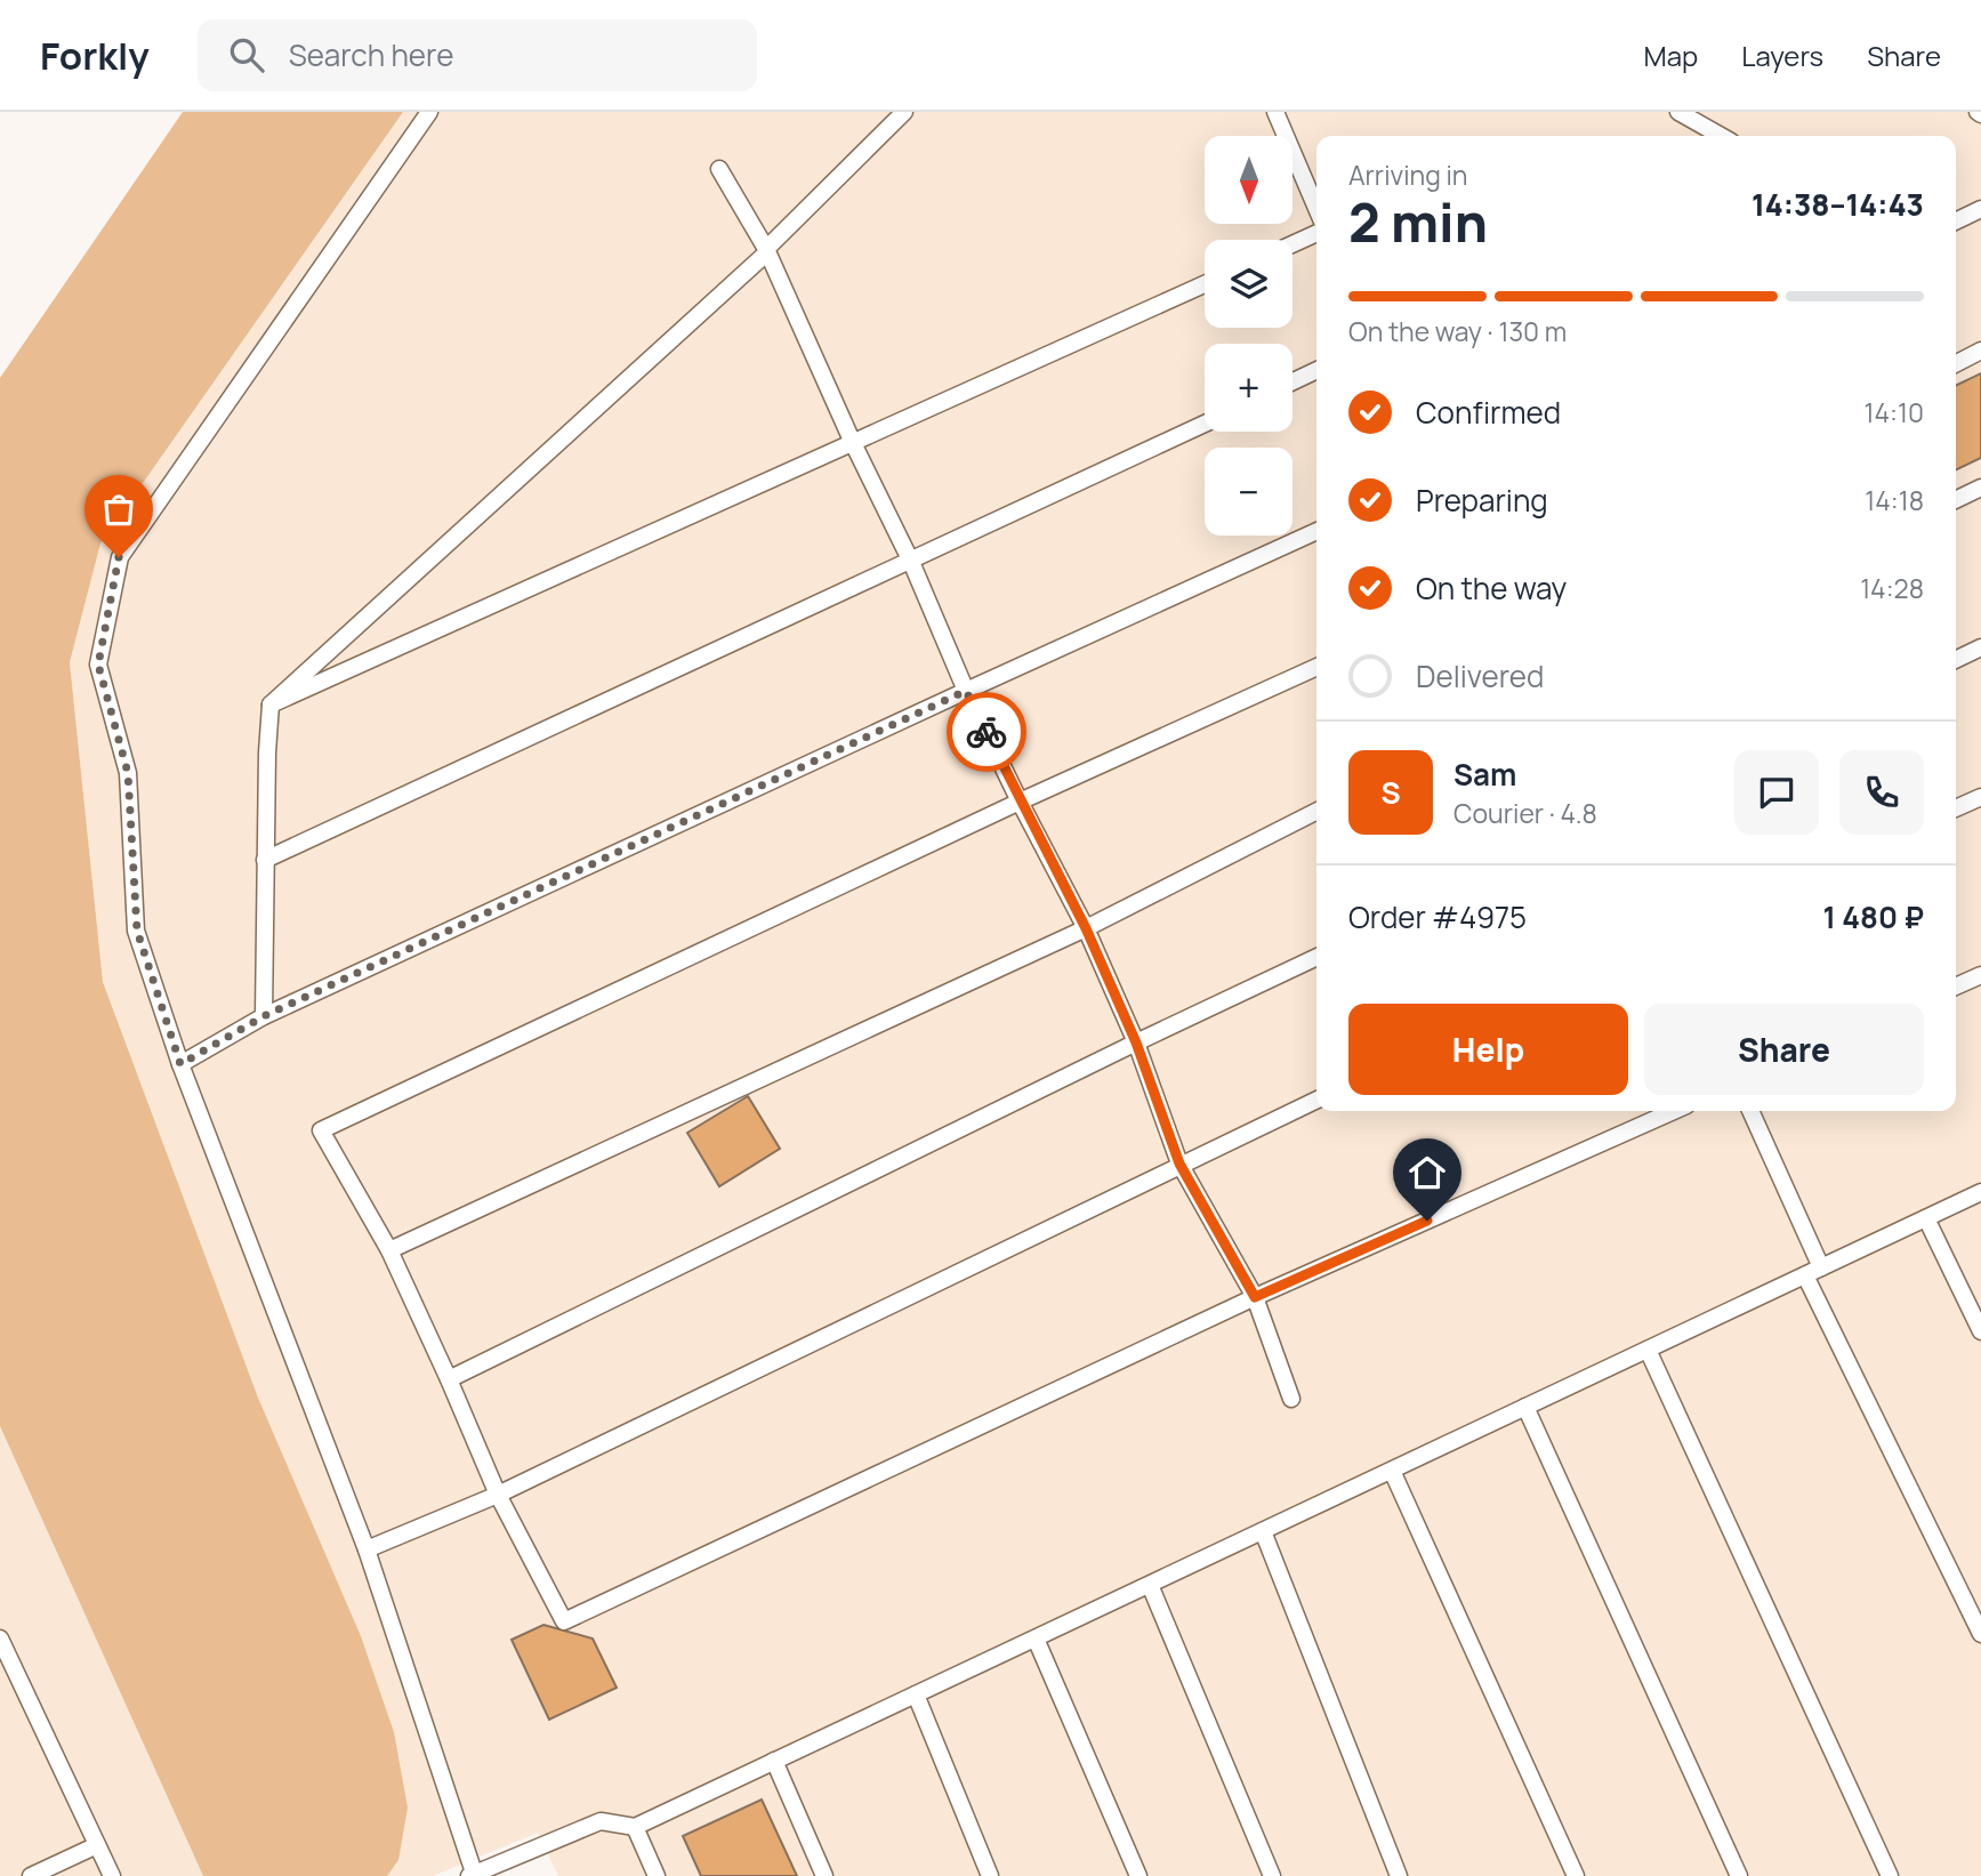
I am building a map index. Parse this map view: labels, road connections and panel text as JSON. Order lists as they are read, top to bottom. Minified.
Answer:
{"north":"bottom","page":{"header":"Forkly","search":"Search here","nav":["Map","Layers","Share"],"map_buttons":["+","−"],"heading":["2 min","Arriving in","14:38–14:43"],"panel":["Sam","Courier · 4.8","Order #4975","1 480 ₽"],"bar":"On the way · 130 m","list":[["Confirmed","14:10"],["Preparing","14:18"],["On the way","14:28"],"Delivered"],"round":"S","buttons":["Help","Share"]}}
